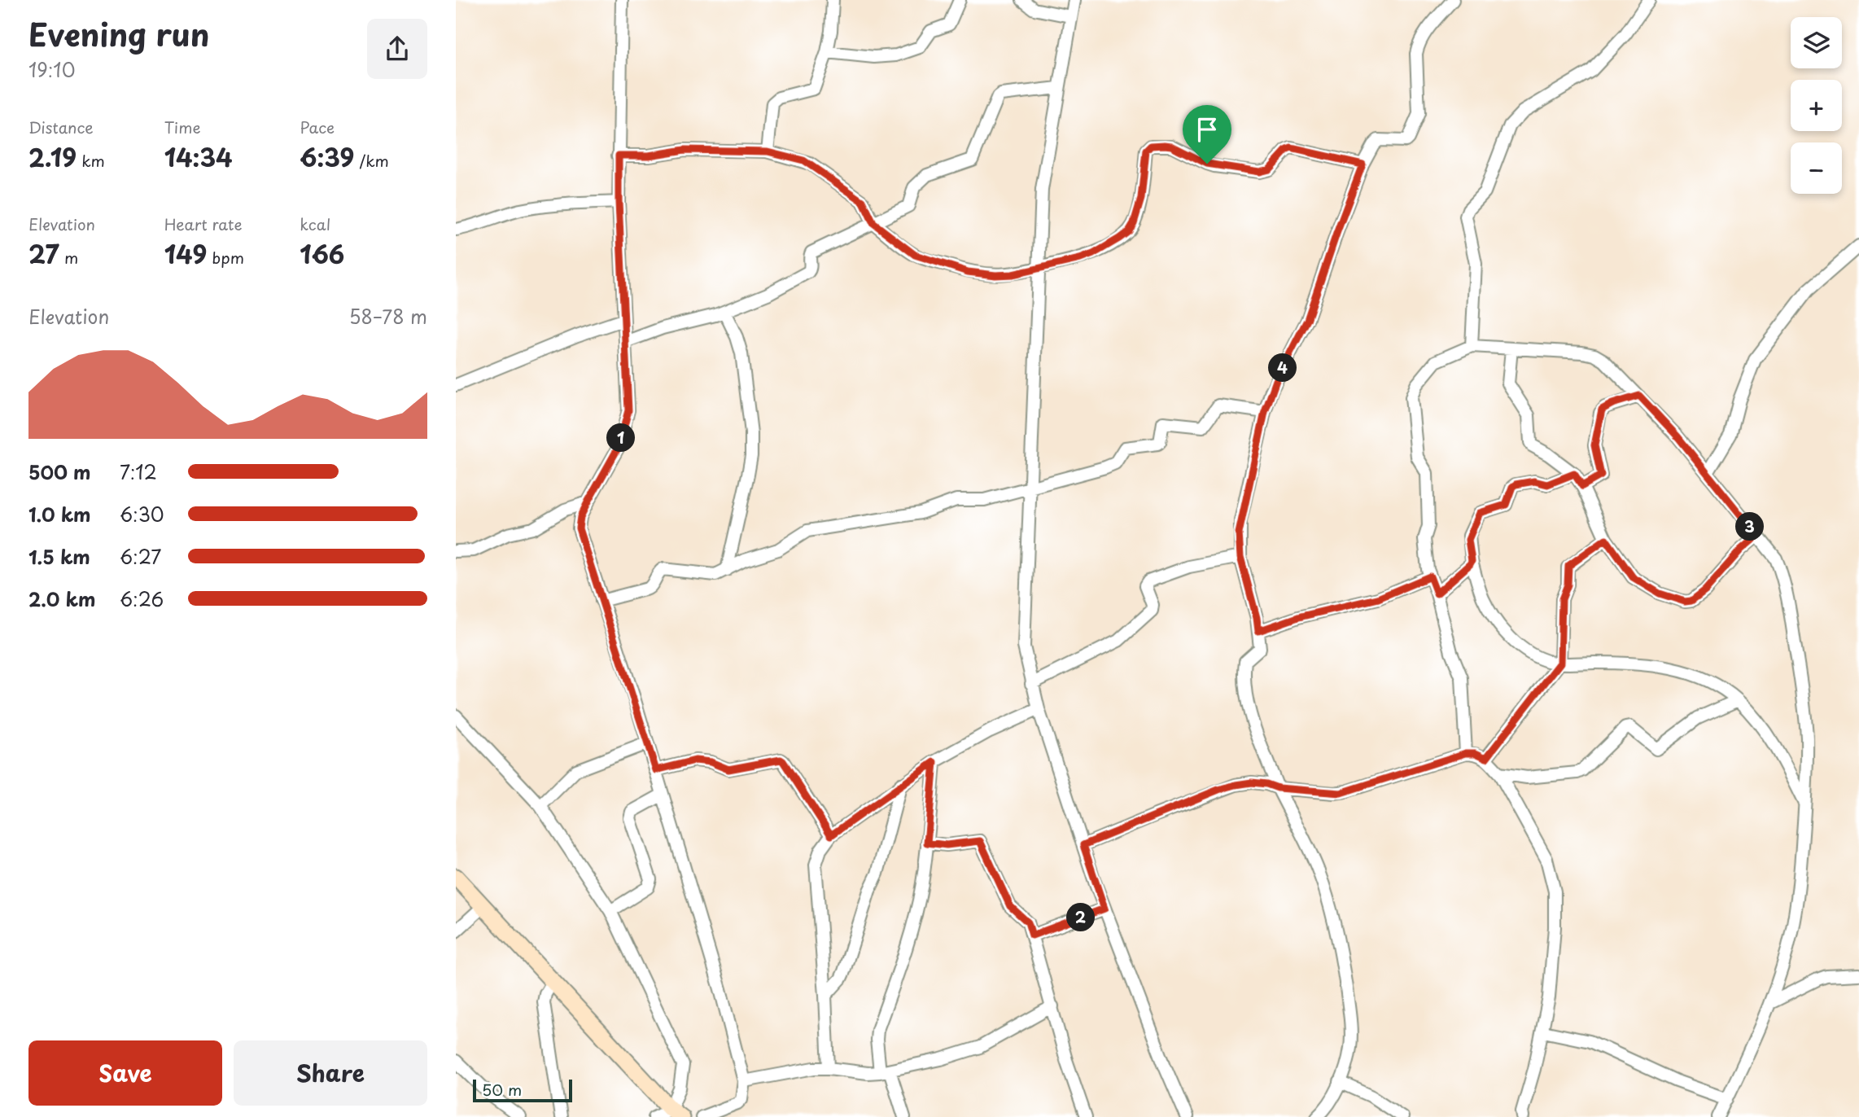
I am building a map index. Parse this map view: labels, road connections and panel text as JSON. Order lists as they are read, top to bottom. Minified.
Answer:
{"scale_bar":"50 m","page":{"heading":["Evening run","19:10"],"map_buttons":["+","−"],"stats":[["Distance","2.19 km"],["Time","14:34"],["Pace","6:39 /km"],["Elevation","27 m"],["Heart rate","149 bpm"],["kcal","166"]],"chart":["Elevation","58–78 m"],"pins":["4","1","3","2"],"list":[{"name":"500 m","note":"7:12"},{"name":"1.0 km","note":"6:30"},{"name":"1.5 km","note":"6:27"},{"name":"2.0 km","note":"6:26"}],"buttons":["Save","Share"],"scale":"50 m"}}
